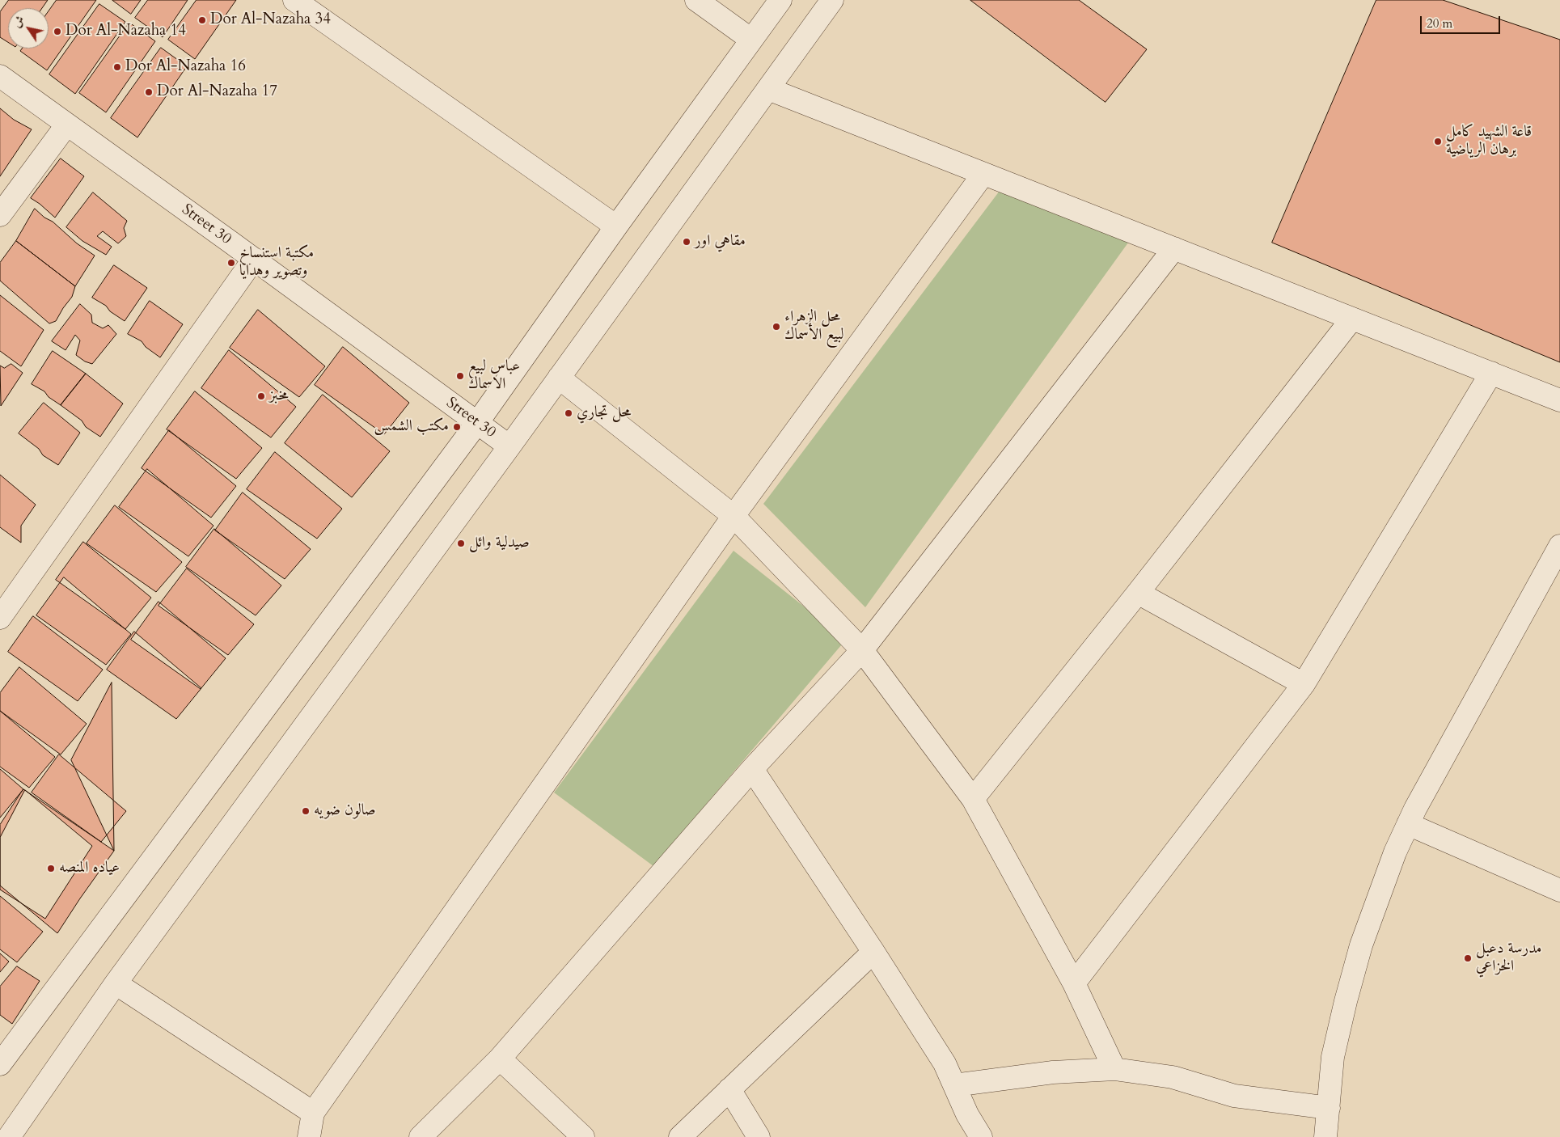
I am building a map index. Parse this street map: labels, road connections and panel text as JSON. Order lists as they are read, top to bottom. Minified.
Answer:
{"streets":{"street":["Street 30"]},"places":["Dor Al-Nazaha 34","Dor Al-Nazaha 14","Dor Al-Nazaha 16","Dor Al-Nazaha 17","قاعة الشهيد كامل برهان الرياضية","مقاهي اور","مكتبة استنساخ وتصوير وهدايا","محل الزهراء لبيع الأسماك","عباس لبيع الاسماك","مخبز","محل تجاري","مكتب الشمس","صيدلية وائل","صالون ضويه","عياده المنصه","مدرسة دعبل الخزاعي"],"scale_bar":"20 m","north":"top left"}
